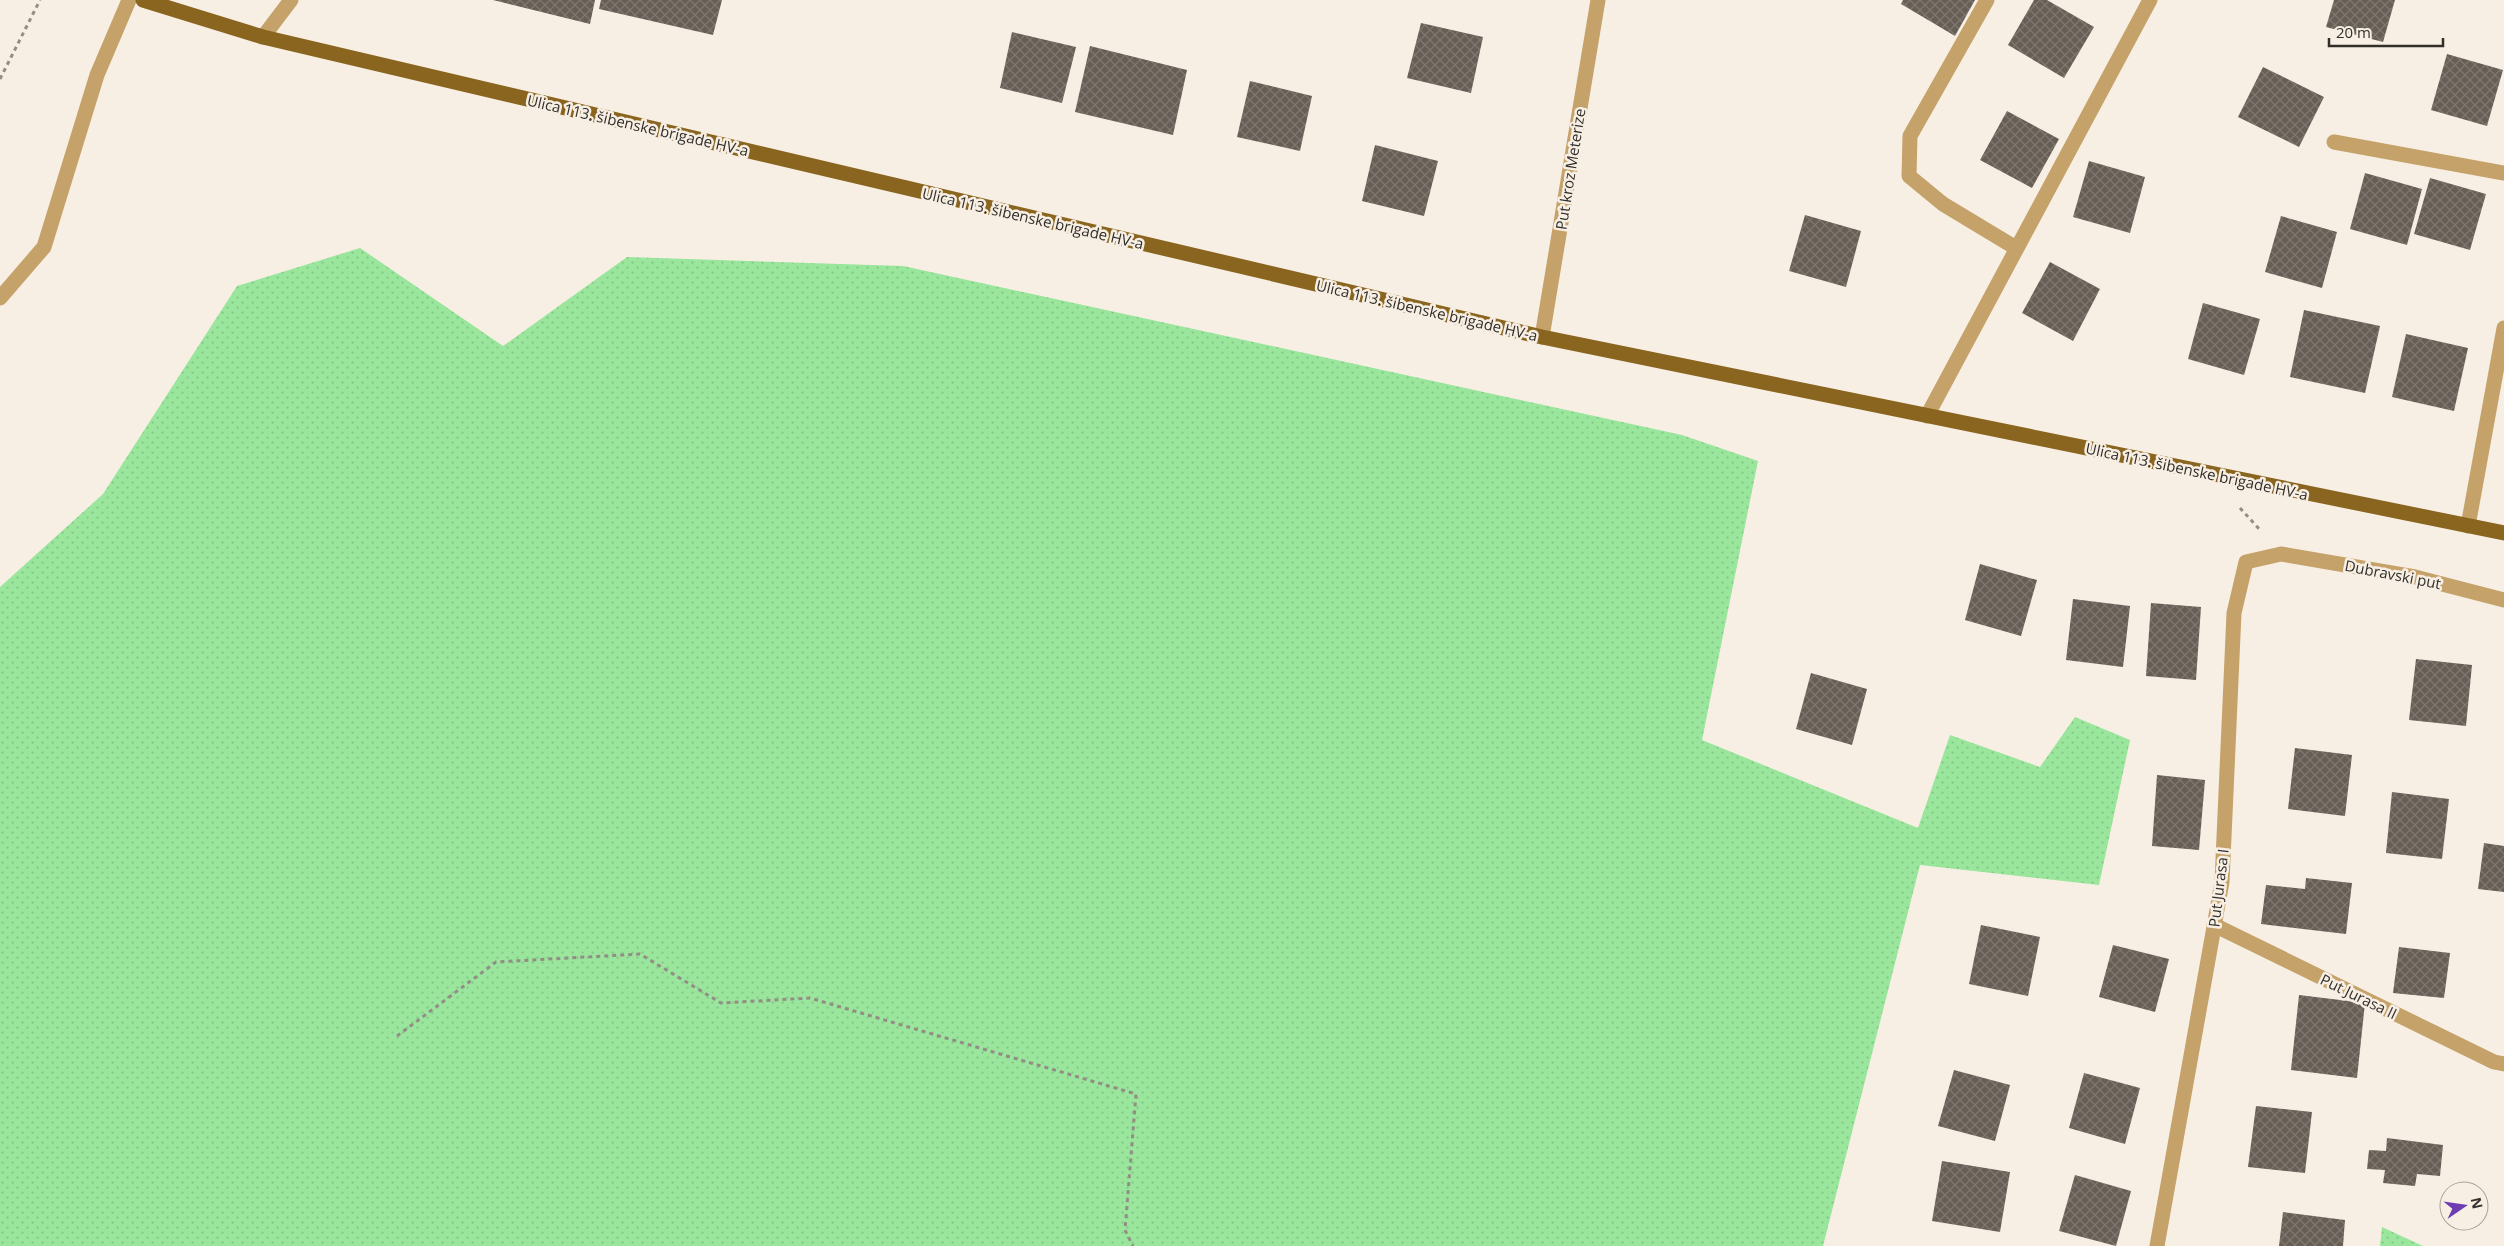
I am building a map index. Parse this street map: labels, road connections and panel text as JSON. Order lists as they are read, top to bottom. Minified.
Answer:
{"streets":{"main road":["Ulica 113. šibenske brigade HV-a"],"street":["Put kroz Meterize","Dubravski put","Put Jurasa I","Put Jurasa II"]},"crossings":[["Ulica 113. šibenske brigade HV-a","Put kroz Meterize"],["Dubravski put","Put Jurasa I"],["Put Jurasa I","Put Jurasa II"]],"scale_bar":"20 m","north":"right"}
